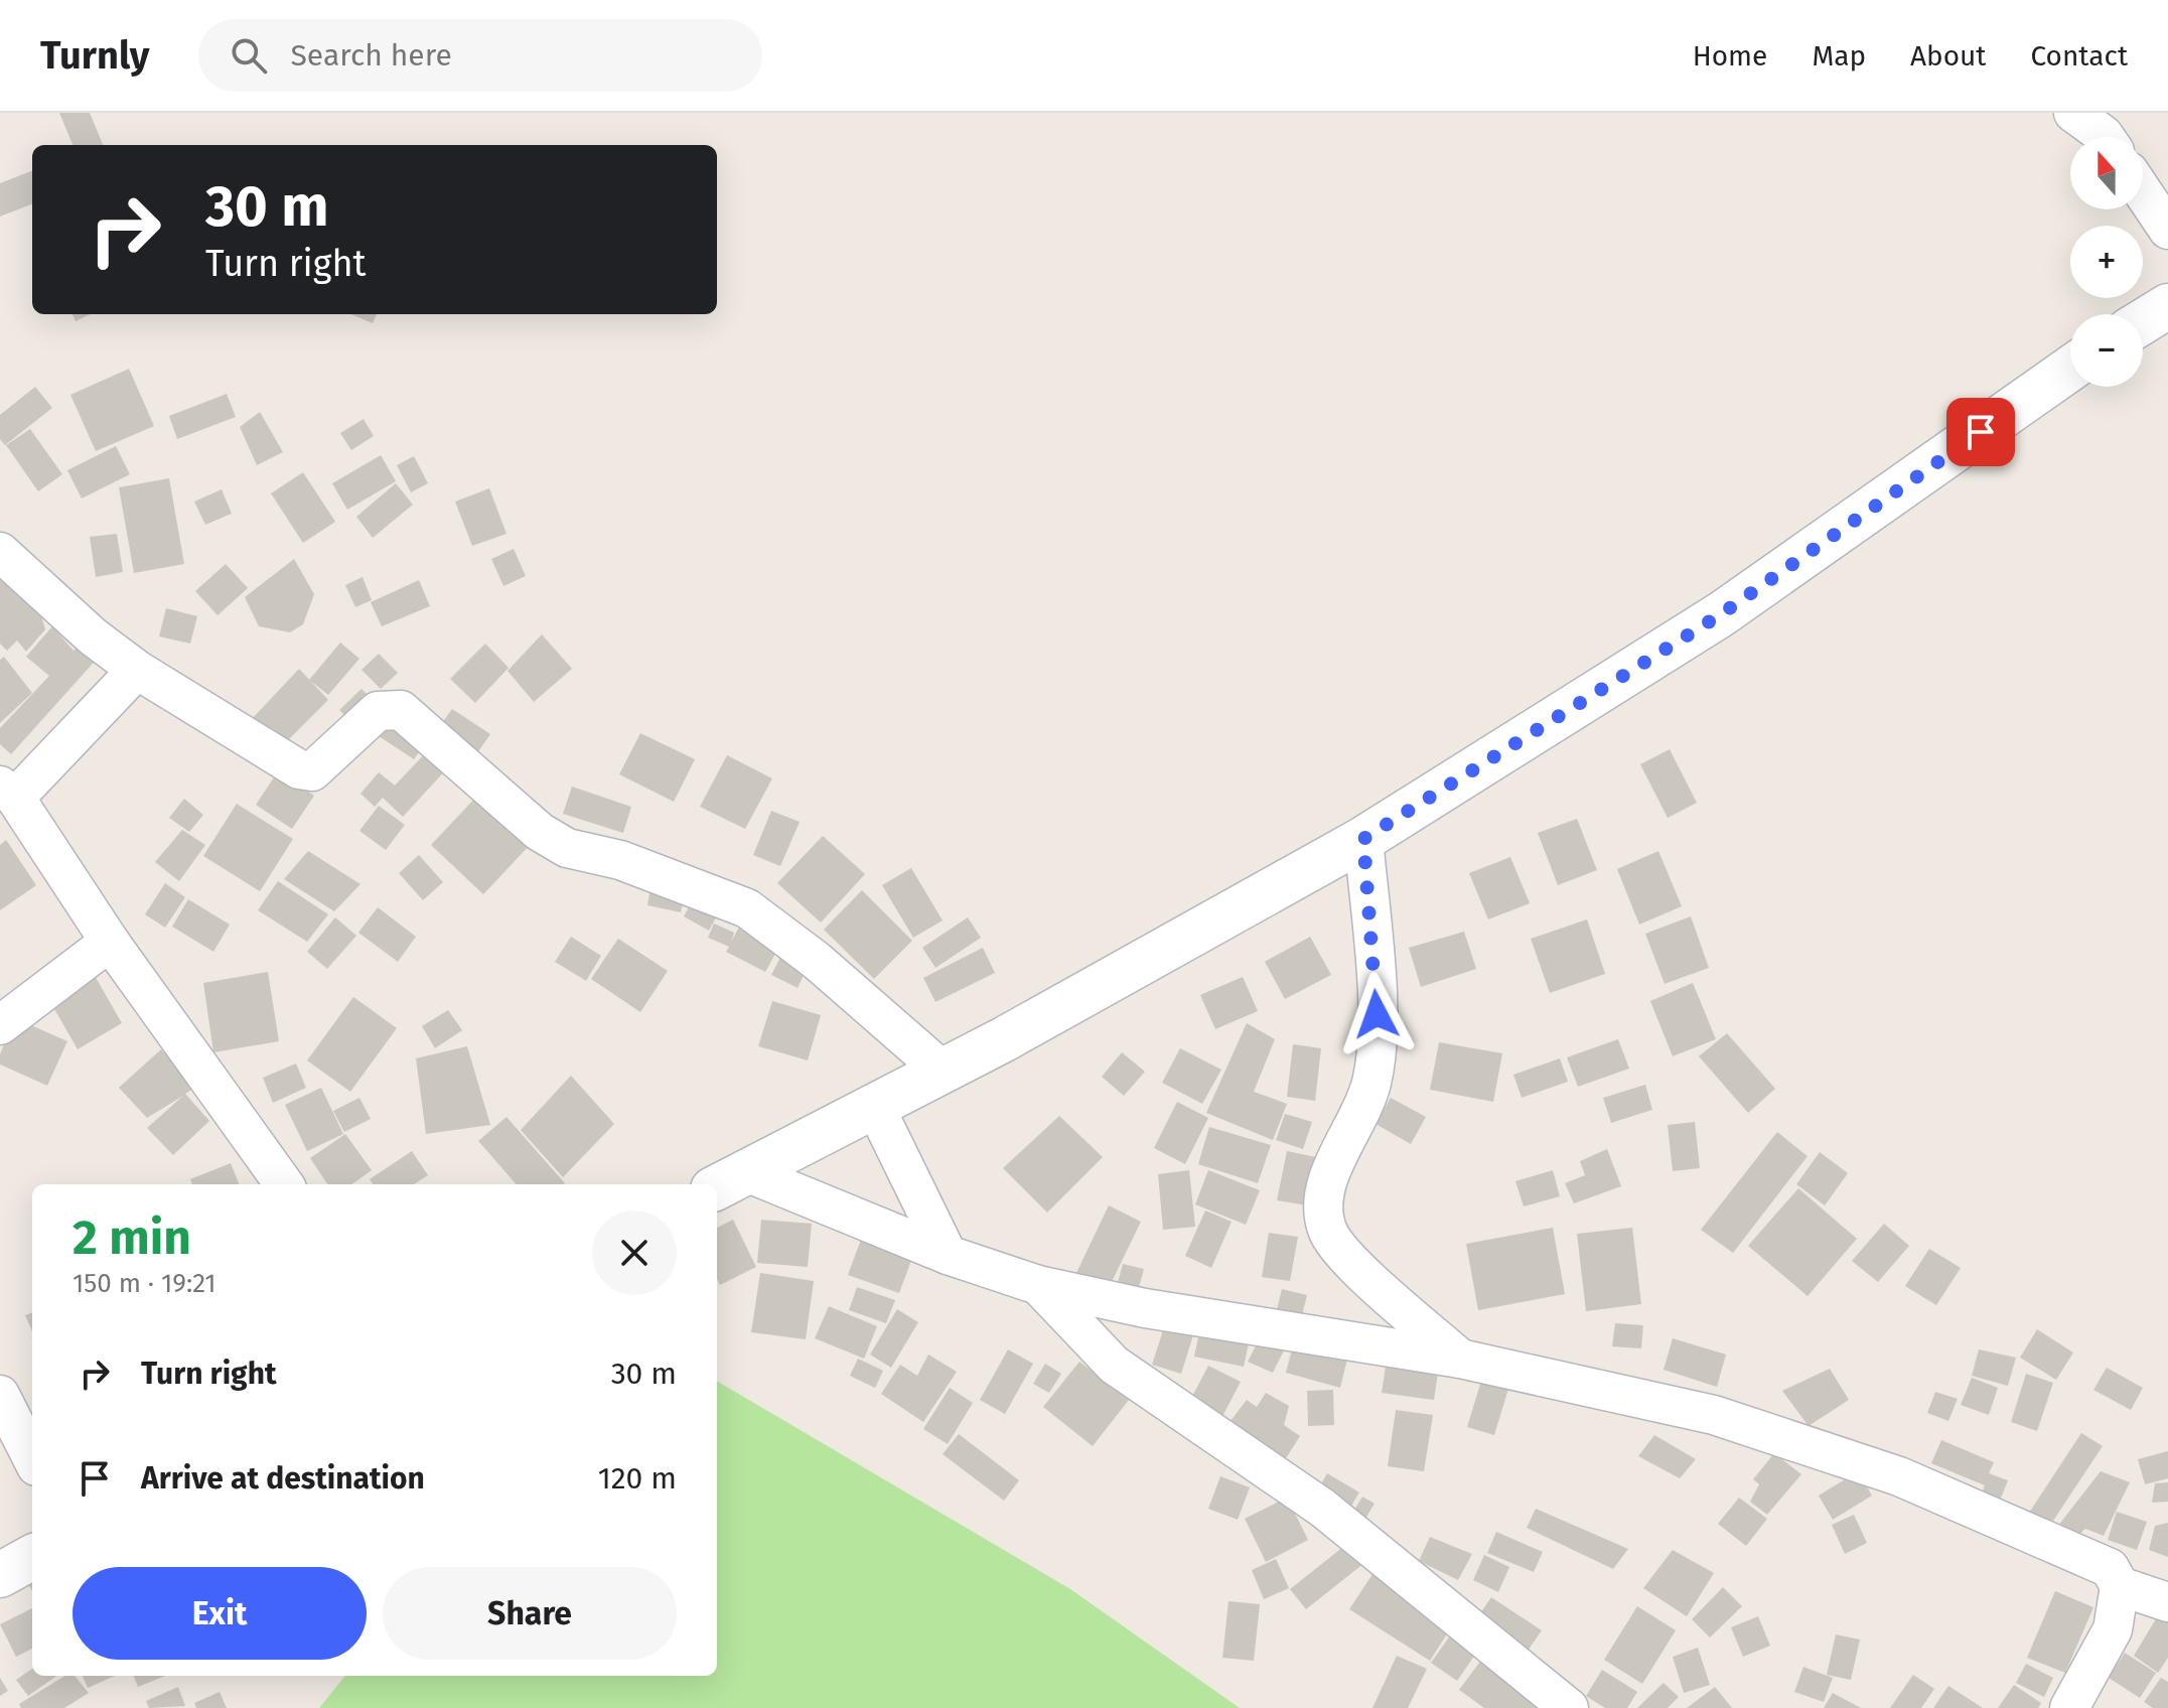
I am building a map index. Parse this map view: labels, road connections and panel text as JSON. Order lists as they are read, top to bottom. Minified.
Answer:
{"north":"top","page":{"header":"Turnly","search":"Search here","nav":["Home","Map","About","Contact"],"map_buttons":["+","−"],"turn":["30 m","Turn right"],"heading":["2 min","150 m · 19:21"],"list":[{"name":"Turn right","value":"30 m"},{"name":"Arrive at destination","value":"120 m"}],"buttons":["Exit","Share"]}}
